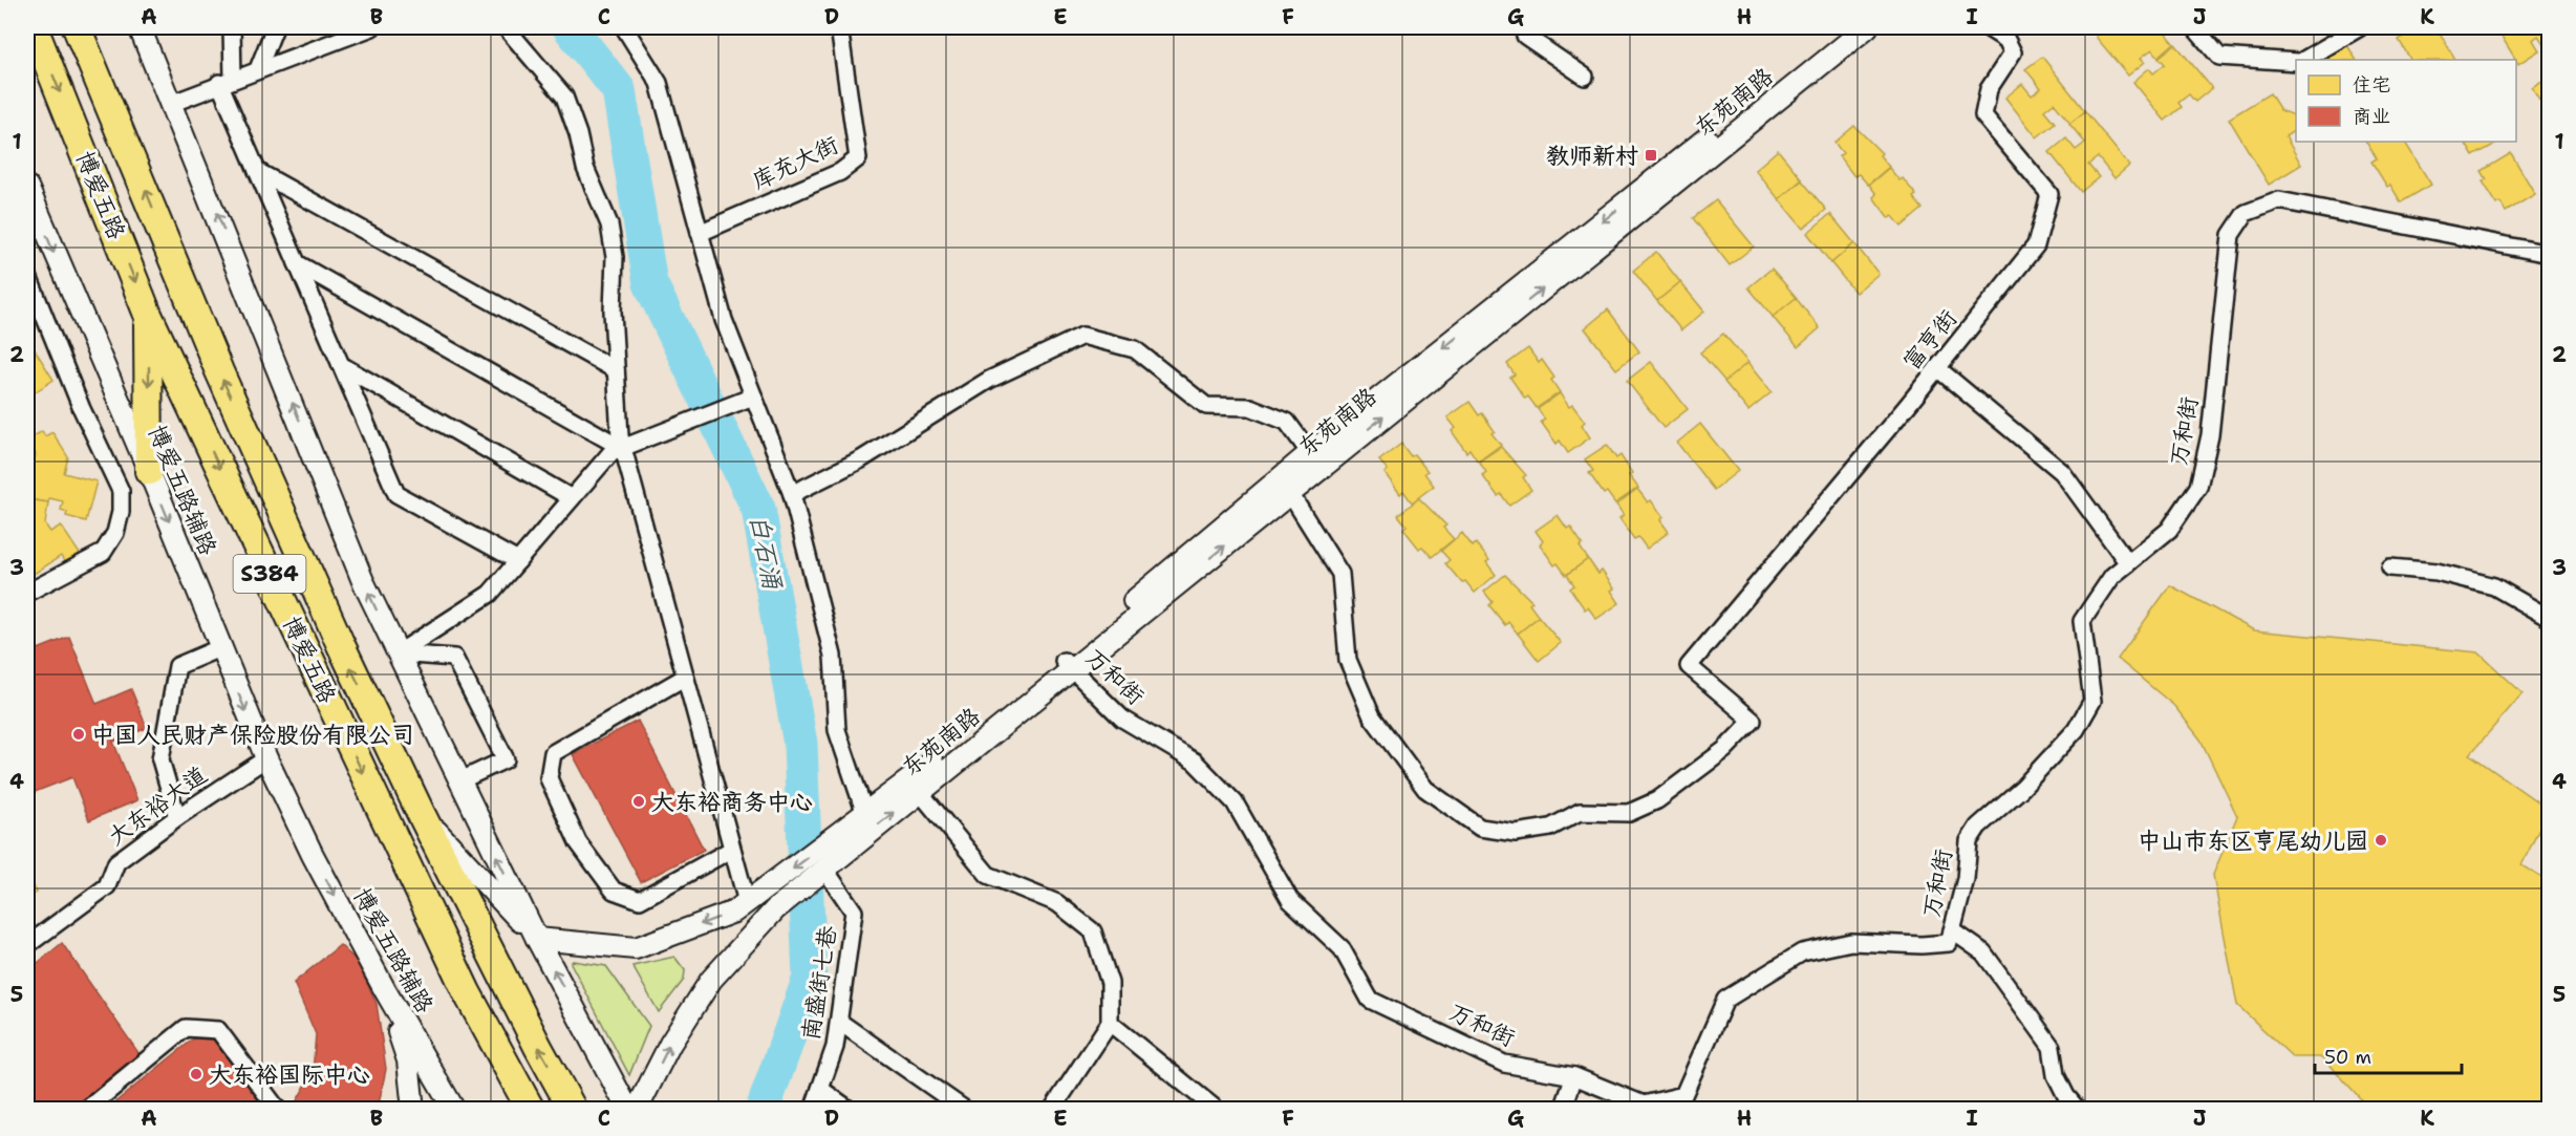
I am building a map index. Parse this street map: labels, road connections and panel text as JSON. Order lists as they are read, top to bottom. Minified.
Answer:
{"streets":{"highway":["博爱五路","S384"],"street":["东苑南路","库充大街","富亨街","万和街","博爱五路辅路","大东裕大道","南盛街七巷"]},"crossings":[["东苑南路","富亨街"],["东苑南路","万和街"],["东苑南路","南盛街七巷"],["博爱五路辅路","大东裕大道"]],"water":["白石涌"],"places":{"transit":["教师新村"],"other":["中国人民财产保险股份有限公司","大东裕商务中心","中山市东区亨尾幼儿园","大东裕国际中心"]},"legend":["住宅","商业"],"scale_bar":"50 m","grid":{"columns":["A","B","C","D","E","F","G","H","I","J","K"],"rows":["1","2","3","4","5"]}}
